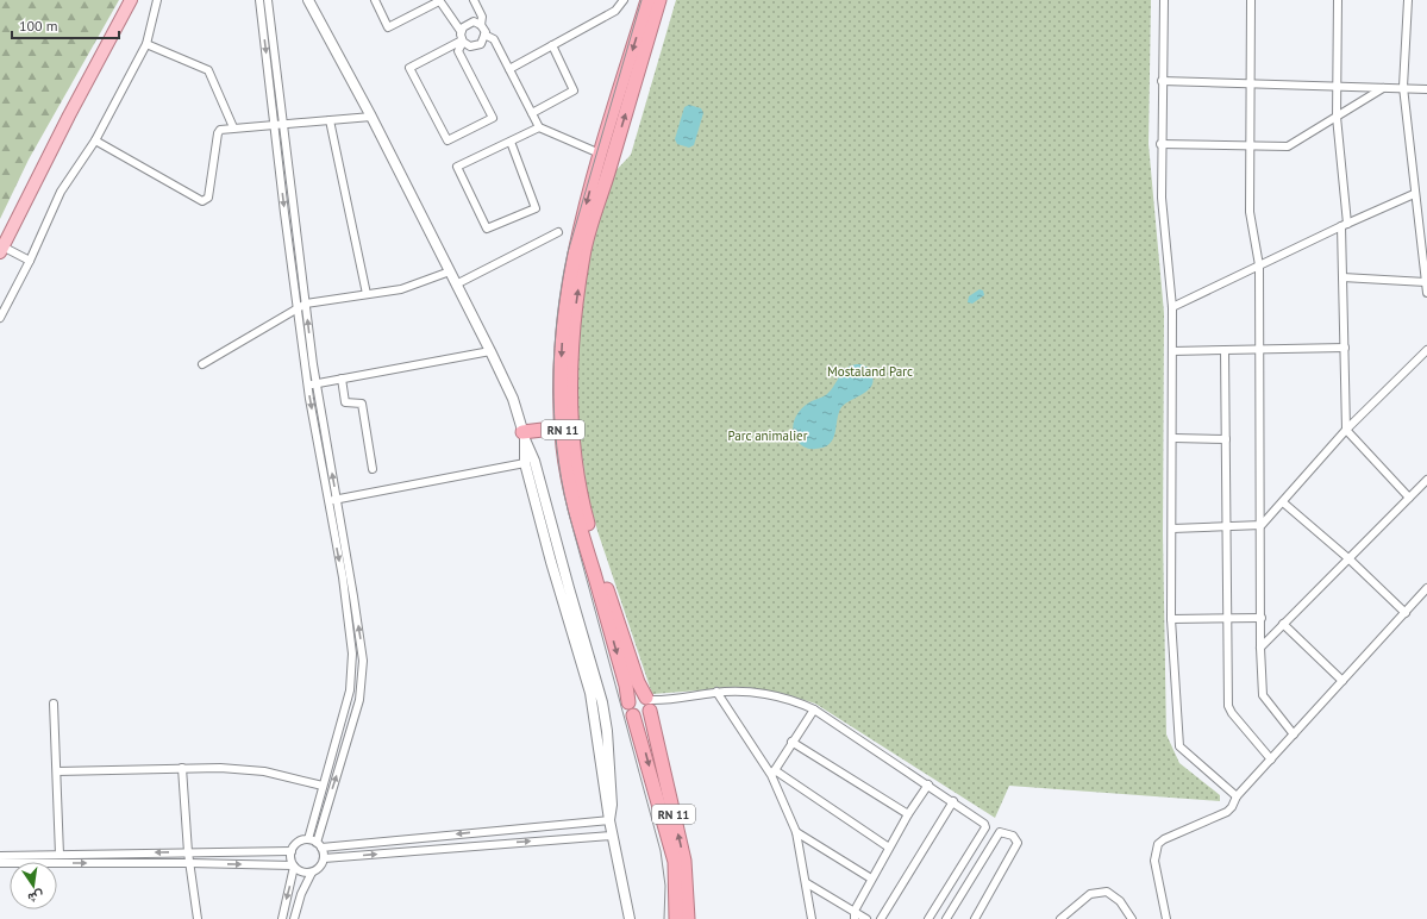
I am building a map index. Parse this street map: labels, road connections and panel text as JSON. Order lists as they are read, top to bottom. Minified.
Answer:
{"streets":{"highway":["RN 11"]},"parks":["Mostaland Parc","Parc animalier"],"scale_bar":"100 m","north":"bottom"}
